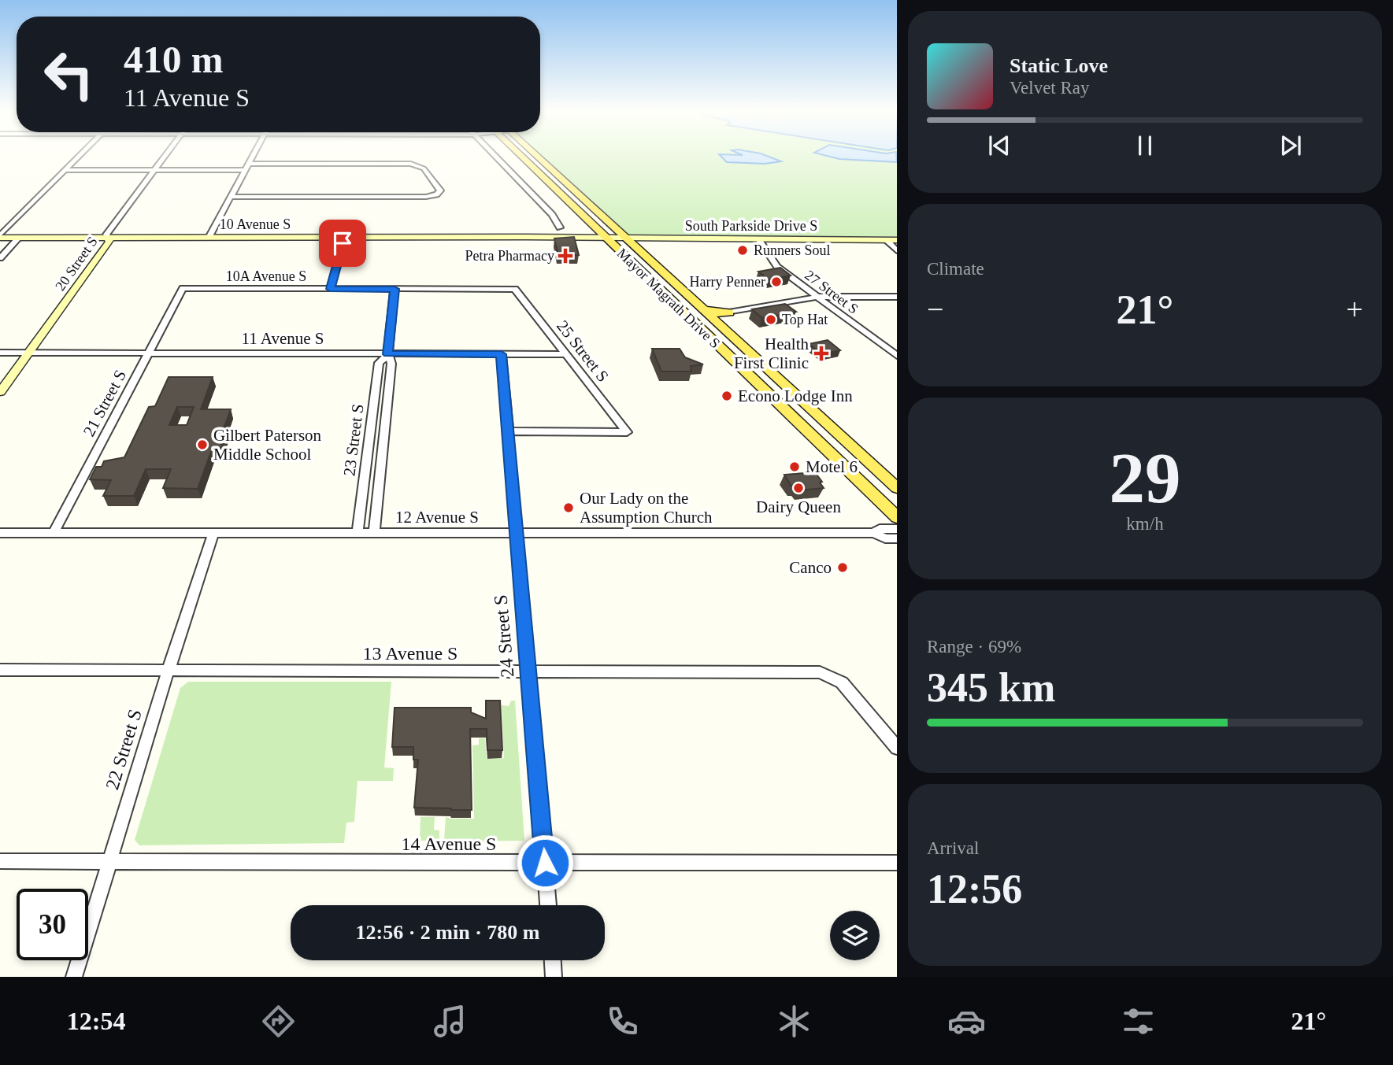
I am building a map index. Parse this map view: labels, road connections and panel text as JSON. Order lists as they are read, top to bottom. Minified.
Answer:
{"streets":{"main road":["Mayor Magrath Drive S"],"street":["10 Avenue S","South Parkside Drive S","20 Street S","10A Avenue S","27 Street S","11 Avenue S","25 Street S","21 Street S","23 Street S","12 Avenue S","24 Street S","13 Avenue S","22 Street S","14 Avenue S"]},"crossings":[["10 Avenue S","South Parkside Drive S"],["10 Avenue S","20 Street S"],["10 Avenue S","Mayor Magrath Drive S"],["South Parkside Drive S","27 Street S"],["South Parkside Drive S","Mayor Magrath Drive S"],["20 Street S","11 Avenue S"],["10A Avenue S","25 Street S"],["10A Avenue S","21 Street S"],["10A Avenue S","23 Street S"],["11 Avenue S","25 Street S"],["11 Avenue S","21 Street S"],["11 Avenue S","23 Street S"],["11 Avenue S","24 Street S"],["25 Street S","24 Street S"],["21 Street S","12 Avenue S"],["23 Street S","12 Avenue S"],["12 Avenue S","24 Street S"],["12 Avenue S","22 Street S"],["24 Street S","13 Avenue S"],["24 Street S","14 Avenue S"],["13 Avenue S","22 Street S"],["22 Street S","14 Avenue S"]],"places":{"other":["Runners Soul","Harry Penner","Top Hat","Econo Lodge Inn","Gilbert Paterson Middle School","Motel 6","Dairy Queen","Our Lady on the Assumption Church","Canco"],"health":["Petra Pharmacy","Health First Clinic"]},"page":{"turn":["410 m","11 Avenue S"],"song":["Static Love","Velvet Ray"],"tile":["Climate",["29","km/h"],["Range · 69%","345 km"],["Arrival","12:56"]],"heat":["−","21°","+"],"limit":"30","trip":"12:56 · 2 min · 780 m","tabs":["12:54","21°"]}}
